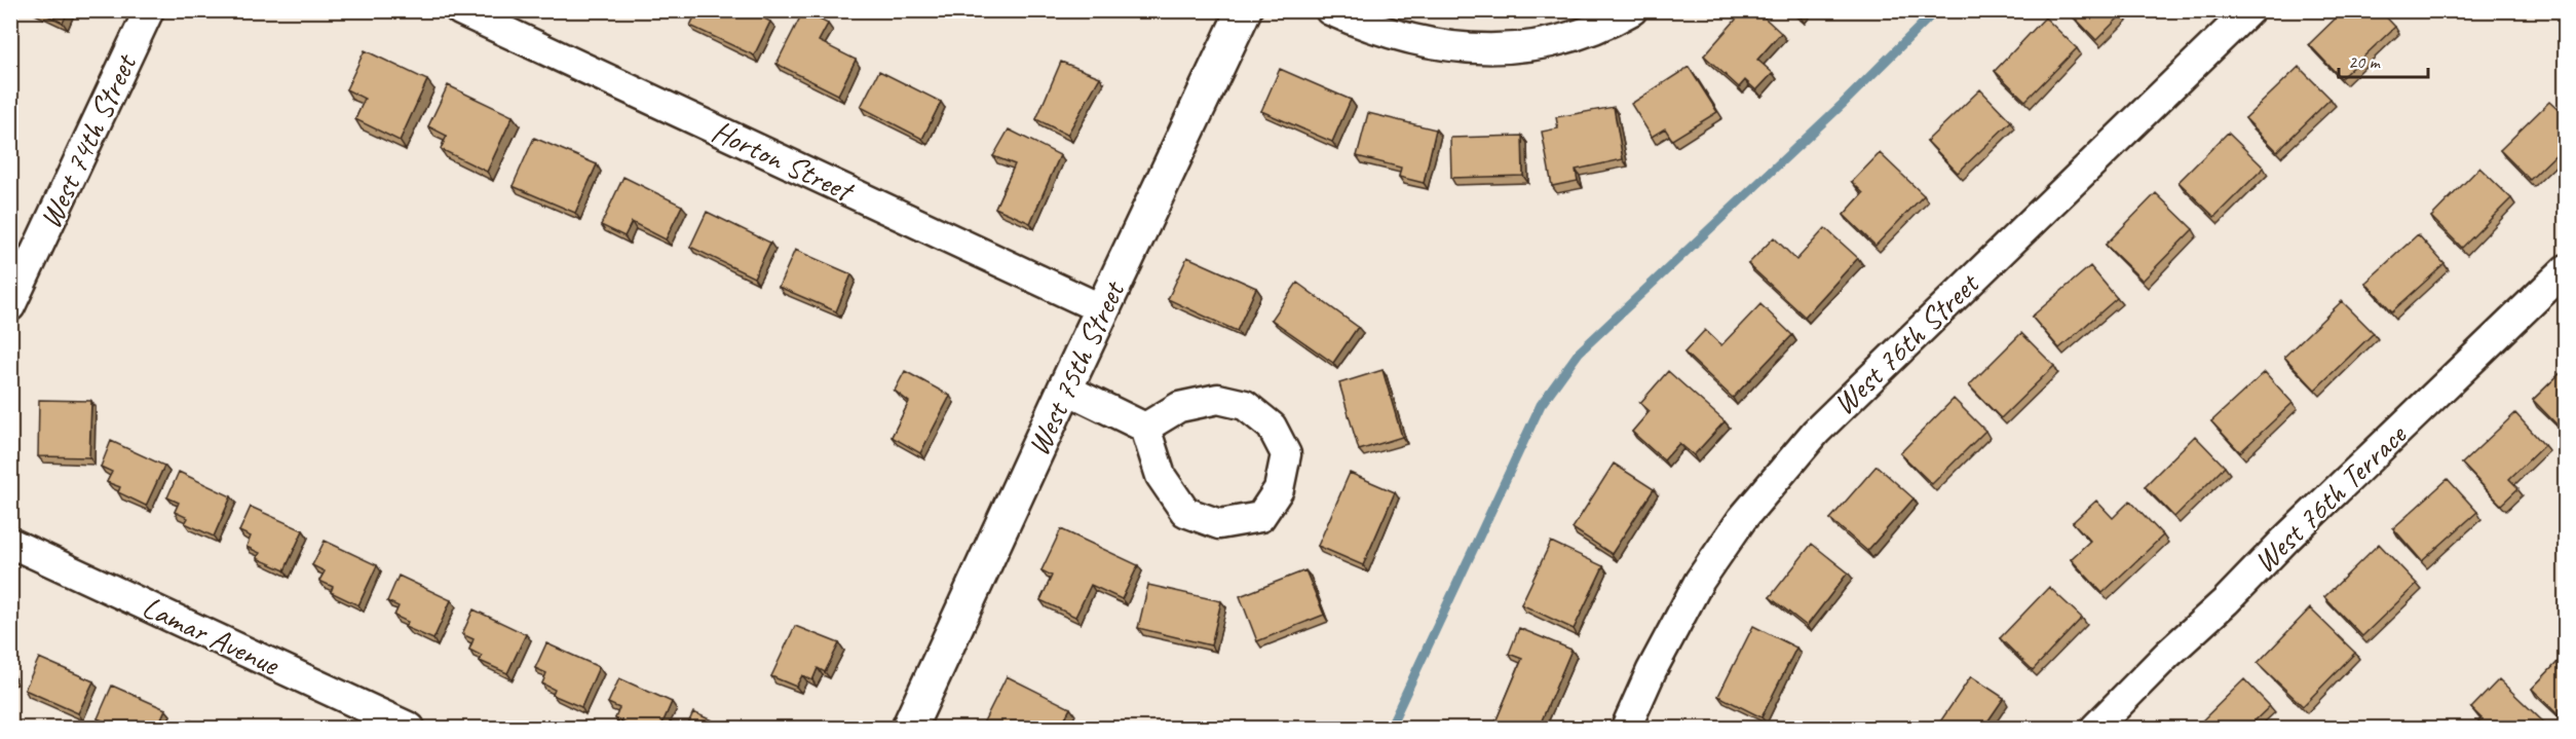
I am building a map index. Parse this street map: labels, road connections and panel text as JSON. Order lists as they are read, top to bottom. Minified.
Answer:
{"streets":{"main road":["West 75th Street"],"street":["West 74th Street","Horton Street","West 76th Street","West 76th Terrace","Lamar Avenue"]},"crossings":[["Horton Street","West 75th Street"]],"scale_bar":"20 m"}
